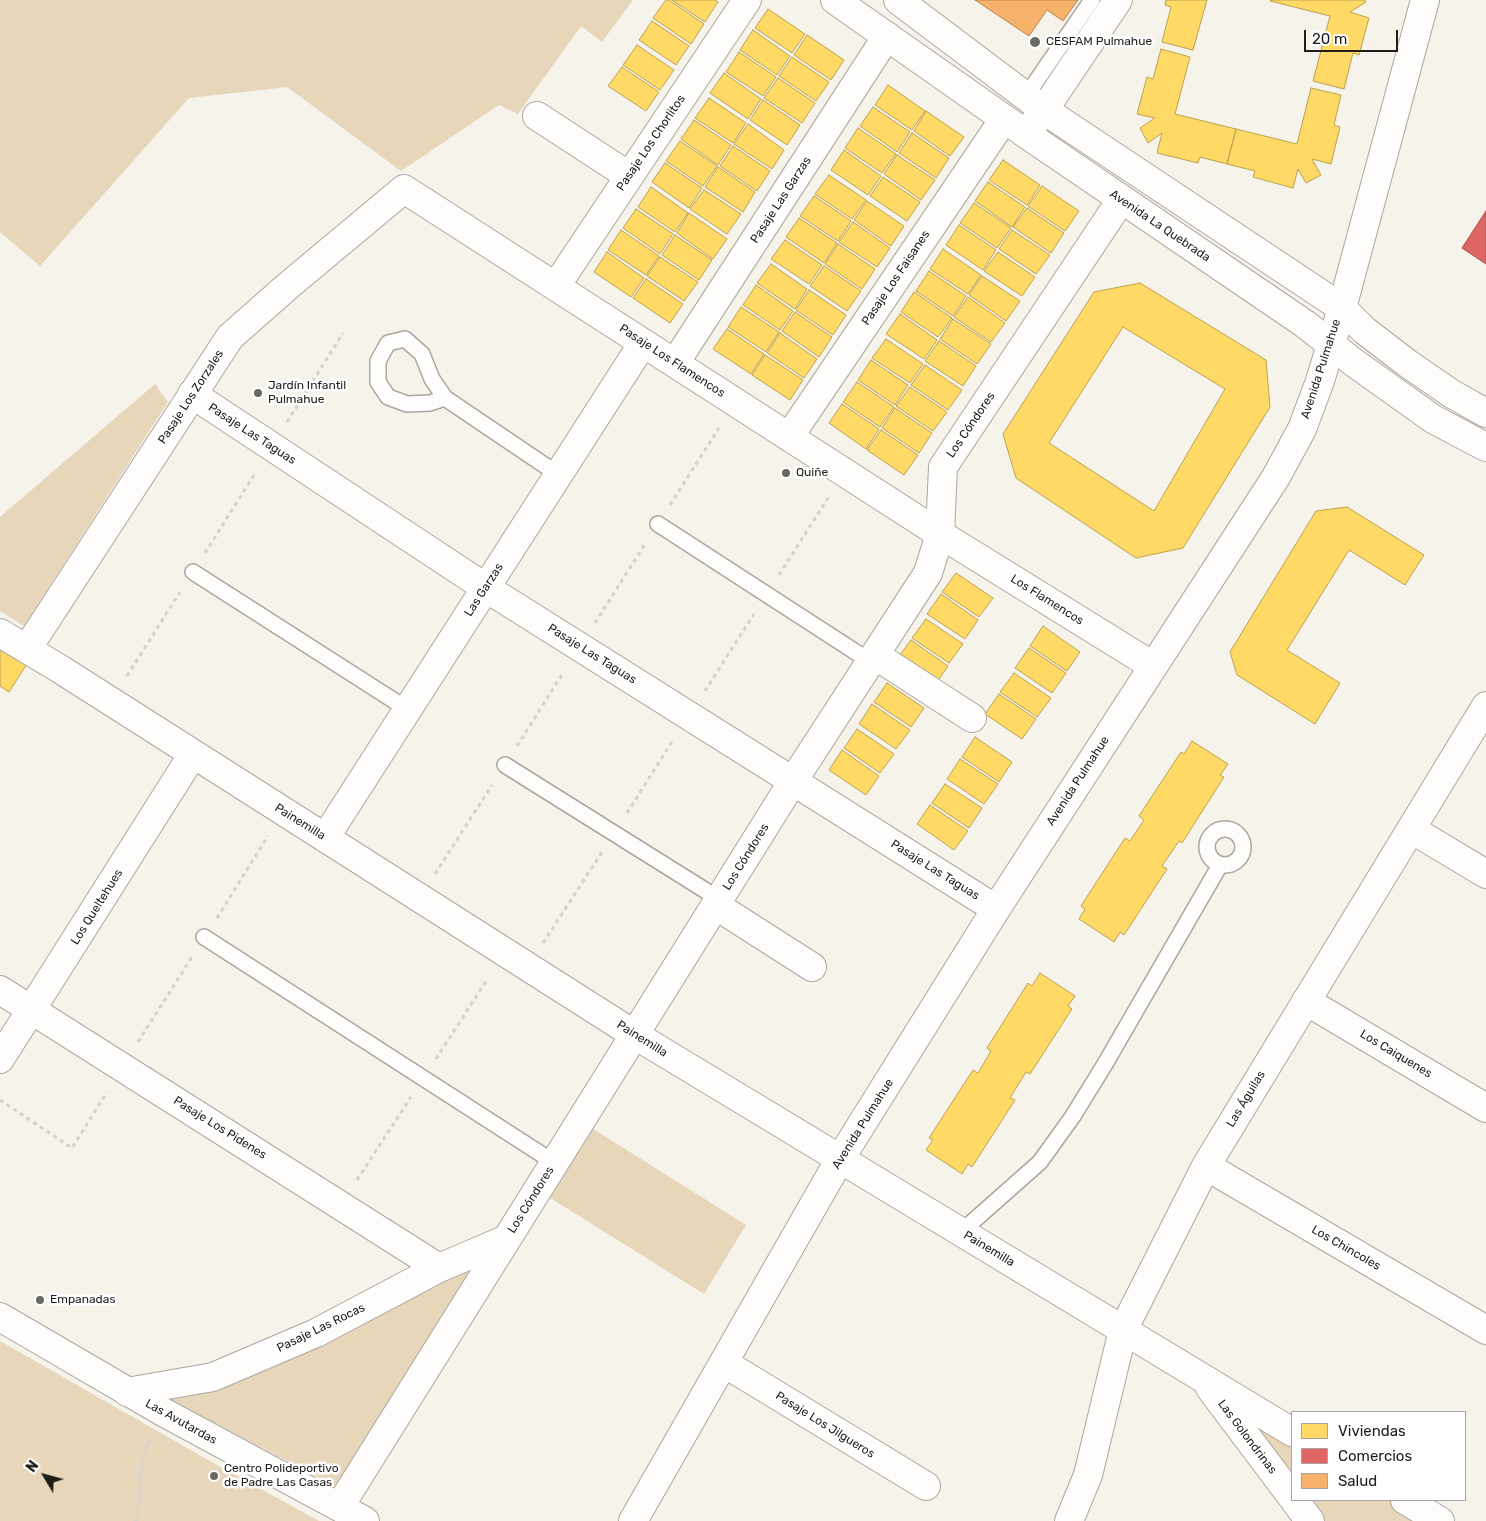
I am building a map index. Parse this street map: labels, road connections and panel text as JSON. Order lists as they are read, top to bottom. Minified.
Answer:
{"streets":{"street":["Pasaje Los Chorlitos","Pasaje Las Garzas","Avenida La Quebrada","Pasaje Los Faisanes","Pasaje Los Flamencos","Avenida Pulmahue","Pasaje Los Zorzales","Los Cóndores","Pasaje Las Taguas","Las Garzas","Los Flamencos","Painemilla","Los Queltehues","Los Caiquenes","Las Águilas","Pasaje Los Pidenes","Los Chincoles","Pasaje Las Rocas","Las Avutardas","Pasaje Los Jilgueros","Las Golondrinas"]},"crossings":[["Pasaje Los Chorlitos","Pasaje Los Flamencos"],["Pasaje Las Garzas","Avenida La Quebrada"],["Pasaje Las Garzas","Pasaje Los Flamencos"],["Avenida La Quebrada","Pasaje Los Faisanes"],["Avenida La Quebrada","Avenida Pulmahue"],["Avenida La Quebrada","Los Cóndores"],["Pasaje Los Faisanes","Pasaje Los Flamencos"],["Pasaje Los Flamencos","Pasaje Los Zorzales"],["Pasaje Los Flamencos","Los Cóndores"],["Pasaje Los Flamencos","Las Garzas"],["Pasaje Los Flamencos","Los Flamencos"],["Avenida Pulmahue","Pasaje Las Taguas"],["Avenida Pulmahue","Los Flamencos"],["Avenida Pulmahue","Painemilla"],["Avenida Pulmahue","Pasaje Los Jilgueros"],["Pasaje Los Zorzales","Pasaje Las Taguas"],["Pasaje Los Zorzales","Painemilla"],["Los Cóndores","Pasaje Las Taguas"],["Los Cóndores","Los Flamencos"],["Los Cóndores","Painemilla"],["Los Cóndores","Pasaje Las Rocas"],["Los Cóndores","Las Avutardas"],["Pasaje Las Taguas","Las Garzas"],["Las Garzas","Painemilla"],["Painemilla","Los Queltehues"],["Painemilla","Las Águilas"],["Painemilla","Las Golondrinas"],["Los Queltehues","Pasaje Los Pidenes"],["Los Caiquenes","Las Águilas"],["Las Águilas","Los Chincoles"],["Pasaje Los Pidenes","Pasaje Las Rocas"],["Pasaje Las Rocas","Las Avutardas"]],"places":["CESFAM Pulmahue","Jardín Infantil Pulmahue","Quiñe","Empanadas","Centro Polideportivo de Padre Las Casas"],"legend":["Viviendas","Comercios","Salud"],"scale_bar":"20 m","north":"top left"}
